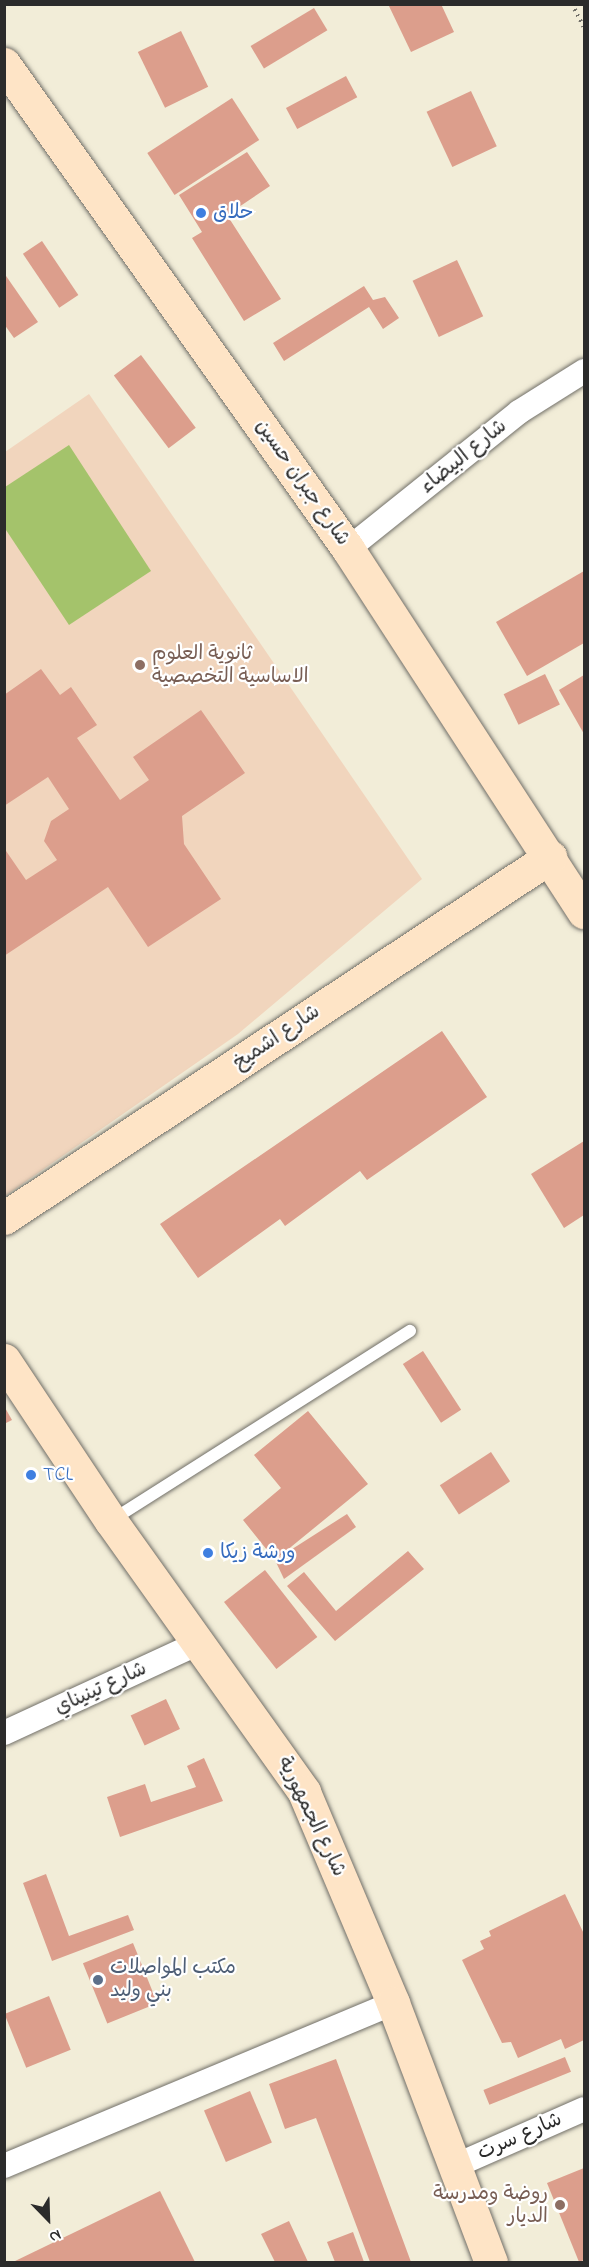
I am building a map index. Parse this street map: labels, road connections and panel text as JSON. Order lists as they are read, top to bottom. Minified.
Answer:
{"streets":{"main road":["شارع جبران حسين","شارع اشميخ","شارع الجمهورية"],"street":["شارع البيضاء","شارع تينيناي","شارع سرت"]},"crossings":[["شارع البيضاء","شارع جبران حسين"],["شارع جبران حسين","شارع اشميخ"],["شارع تينيناي","شارع الجمهورية"],["شارع الجمهورية","شارع سرت"]],"places":["حلاق","ثانوية العلوم الاساسية التخصصية","TCL","ورشة زيكا","مكتب المواصلات بني وليد","روضة ومدرسة الديار"],"north":"bottom right"}
